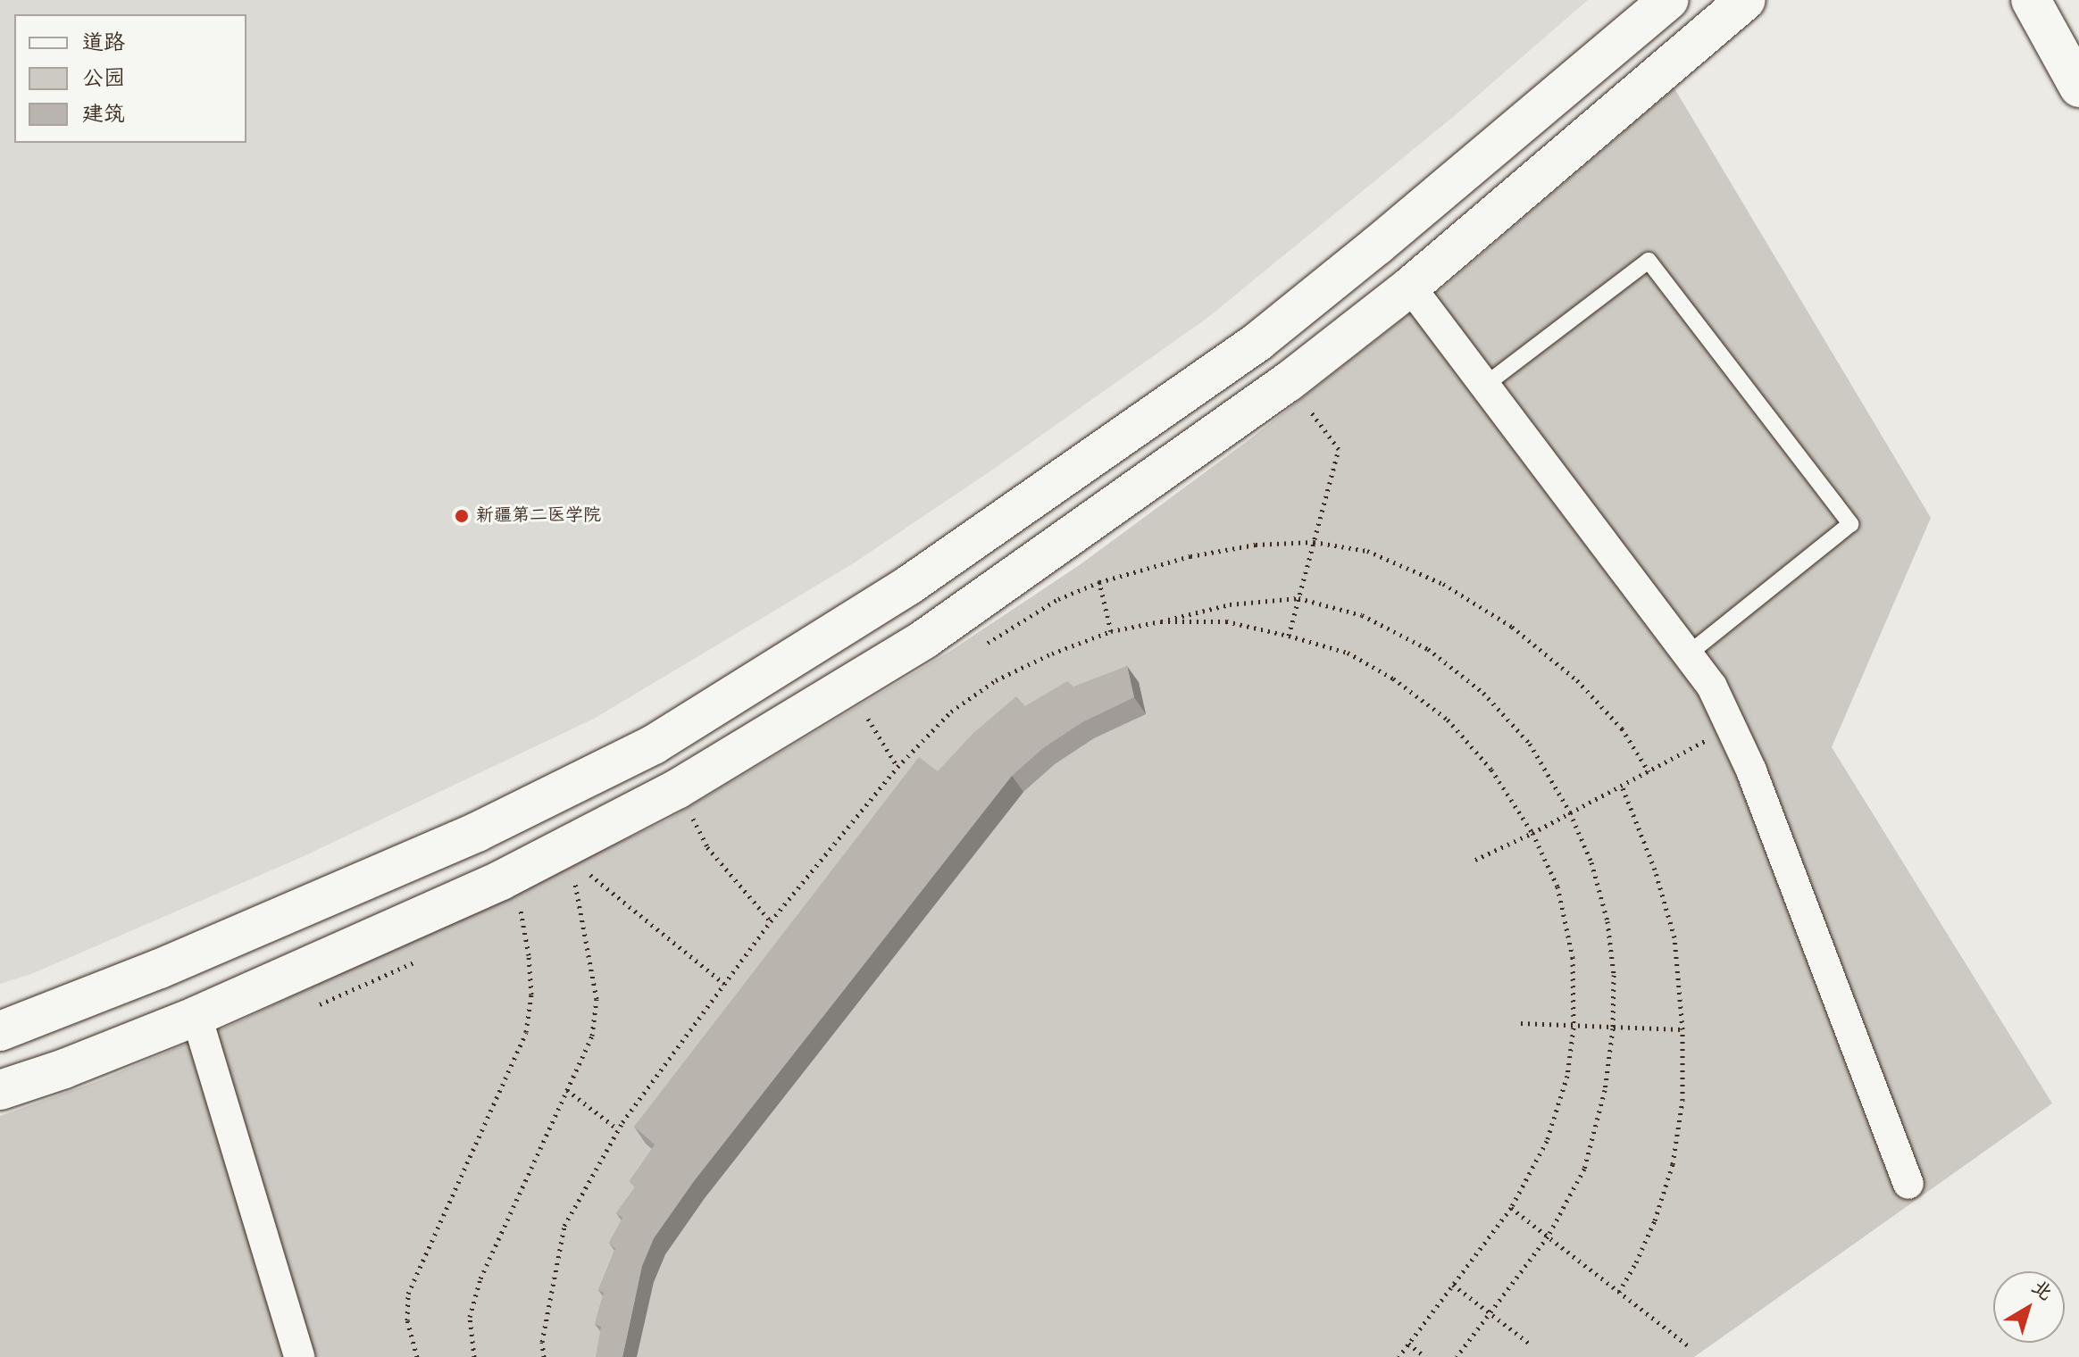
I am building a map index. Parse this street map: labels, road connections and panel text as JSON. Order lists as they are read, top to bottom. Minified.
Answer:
{"places":["新疆第二医学院"],"legend":["道路","公园","建筑"],"north":"top right"}
